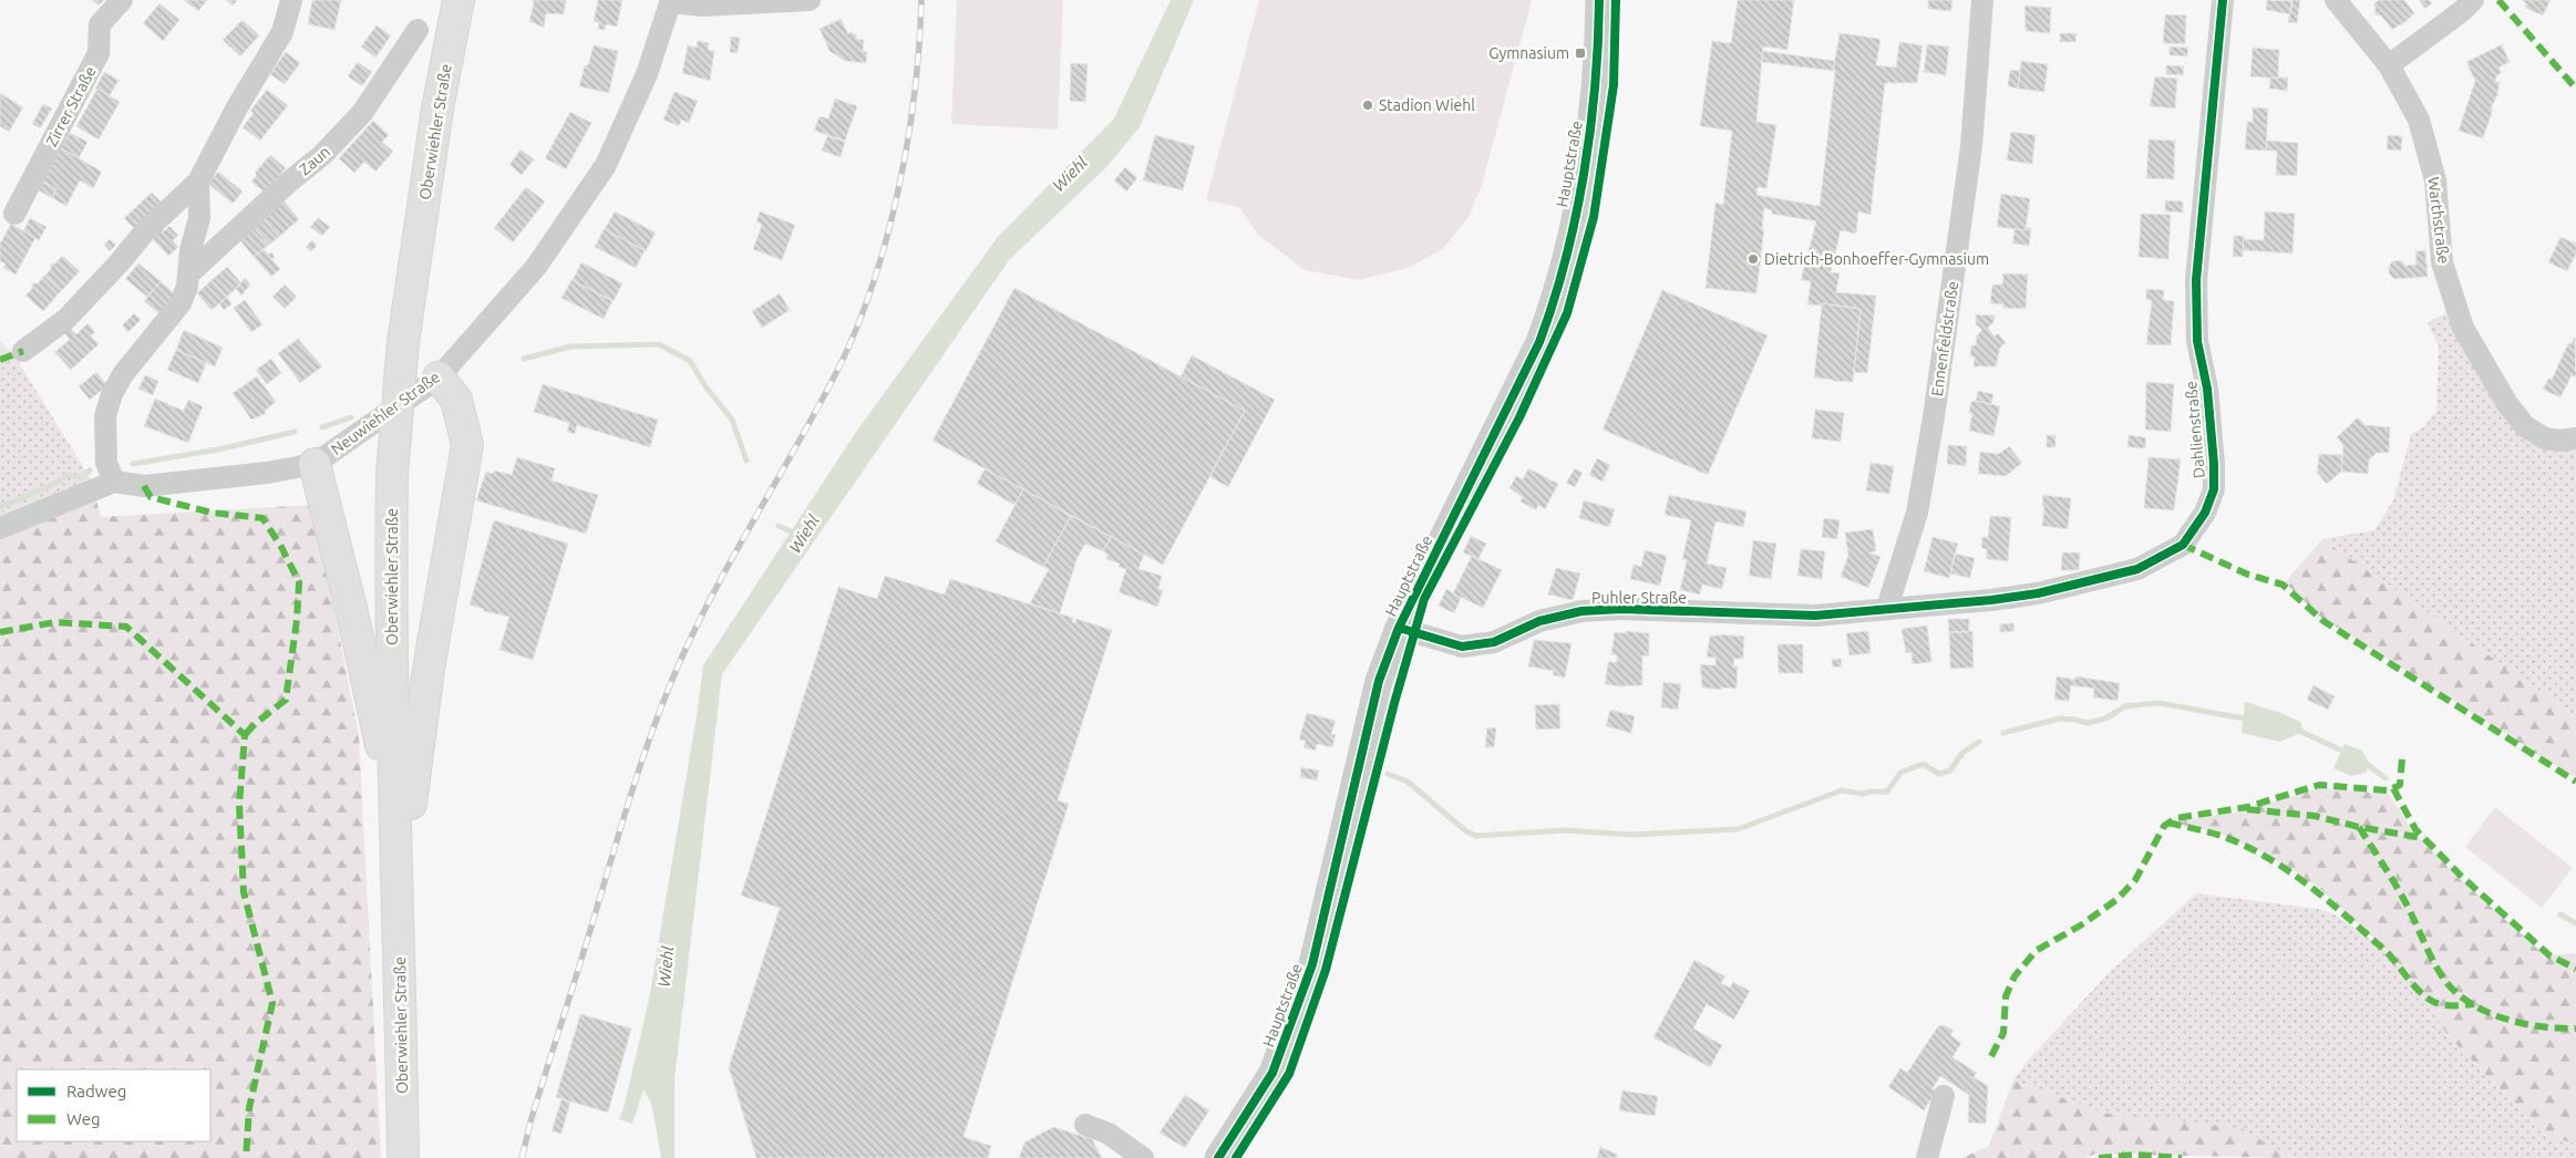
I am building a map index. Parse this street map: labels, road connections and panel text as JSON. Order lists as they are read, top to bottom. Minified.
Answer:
{"streets":{"main road":["Oberwiehler Straße"],"street":["Zirrer Straße","Zaun","Hauptstraße","Warthstraße","Ennenfeldstraße","Neuwiehler Straße","Dahlienstraße","Puhler Straße"]},"crossings":[["Hauptstraße","Puhler Straße"],["Ennenfeldstraße","Dahlienstraße"],["Ennenfeldstraße","Puhler Straße"],["Dahlienstraße","Puhler Straße"]],"water":["Wiehl"],"places":{"transit":["Gymnasium"],"other":["Stadion Wiehl","Dietrich-Bonhoeffer-Gymnasium"]},"legend":["Radweg","Weg"]}
